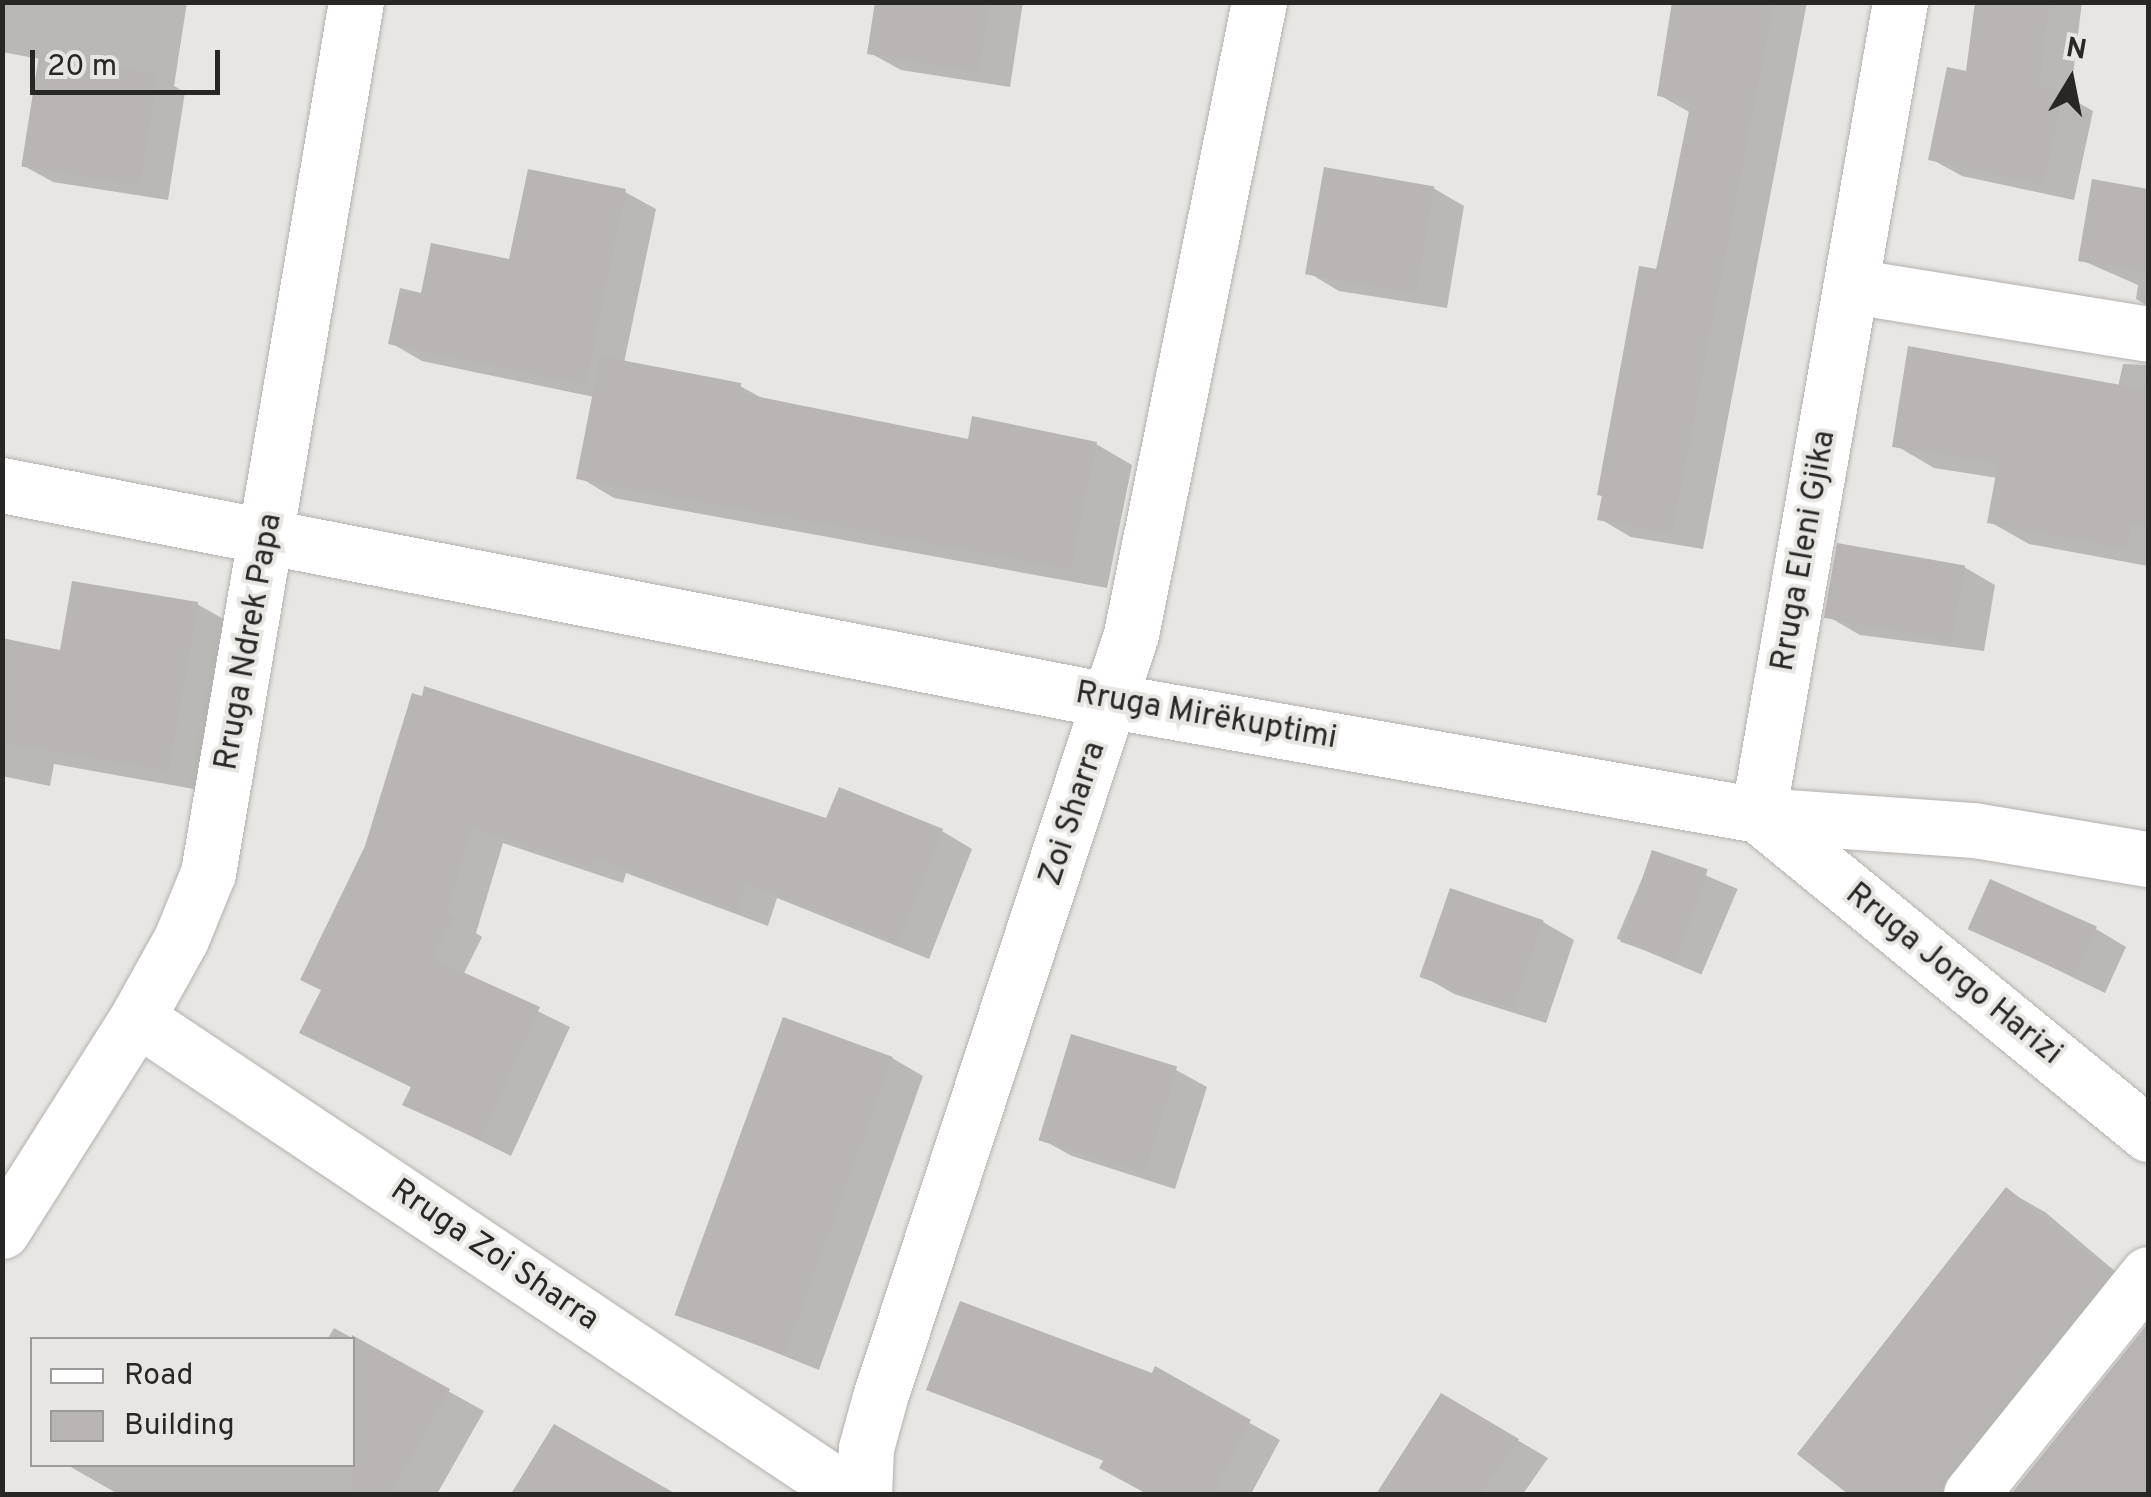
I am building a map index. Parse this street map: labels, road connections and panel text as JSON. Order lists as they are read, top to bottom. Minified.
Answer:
{"streets":{"street":["Rruga Eleni Gjika","Rruga Ndrek Papa","Rruga Mirëkuptimi","Zoi Sharra","Rruga Jorgo Harizi","Rruga Zoi Sharra"]},"crossings":[["Rruga Eleni Gjika","Rruga Mirëkuptimi"],["Rruga Eleni Gjika","Rruga Jorgo Harizi"],["Rruga Ndrek Papa","Rruga Mirëkuptimi"],["Rruga Ndrek Papa","Rruga Zoi Sharra"],["Rruga Mirëkuptimi","Zoi Sharra"],["Rruga Mirëkuptimi","Rruga Jorgo Harizi"]],"legend":["Road","Building"],"scale_bar":"20 m","north":"top"}
